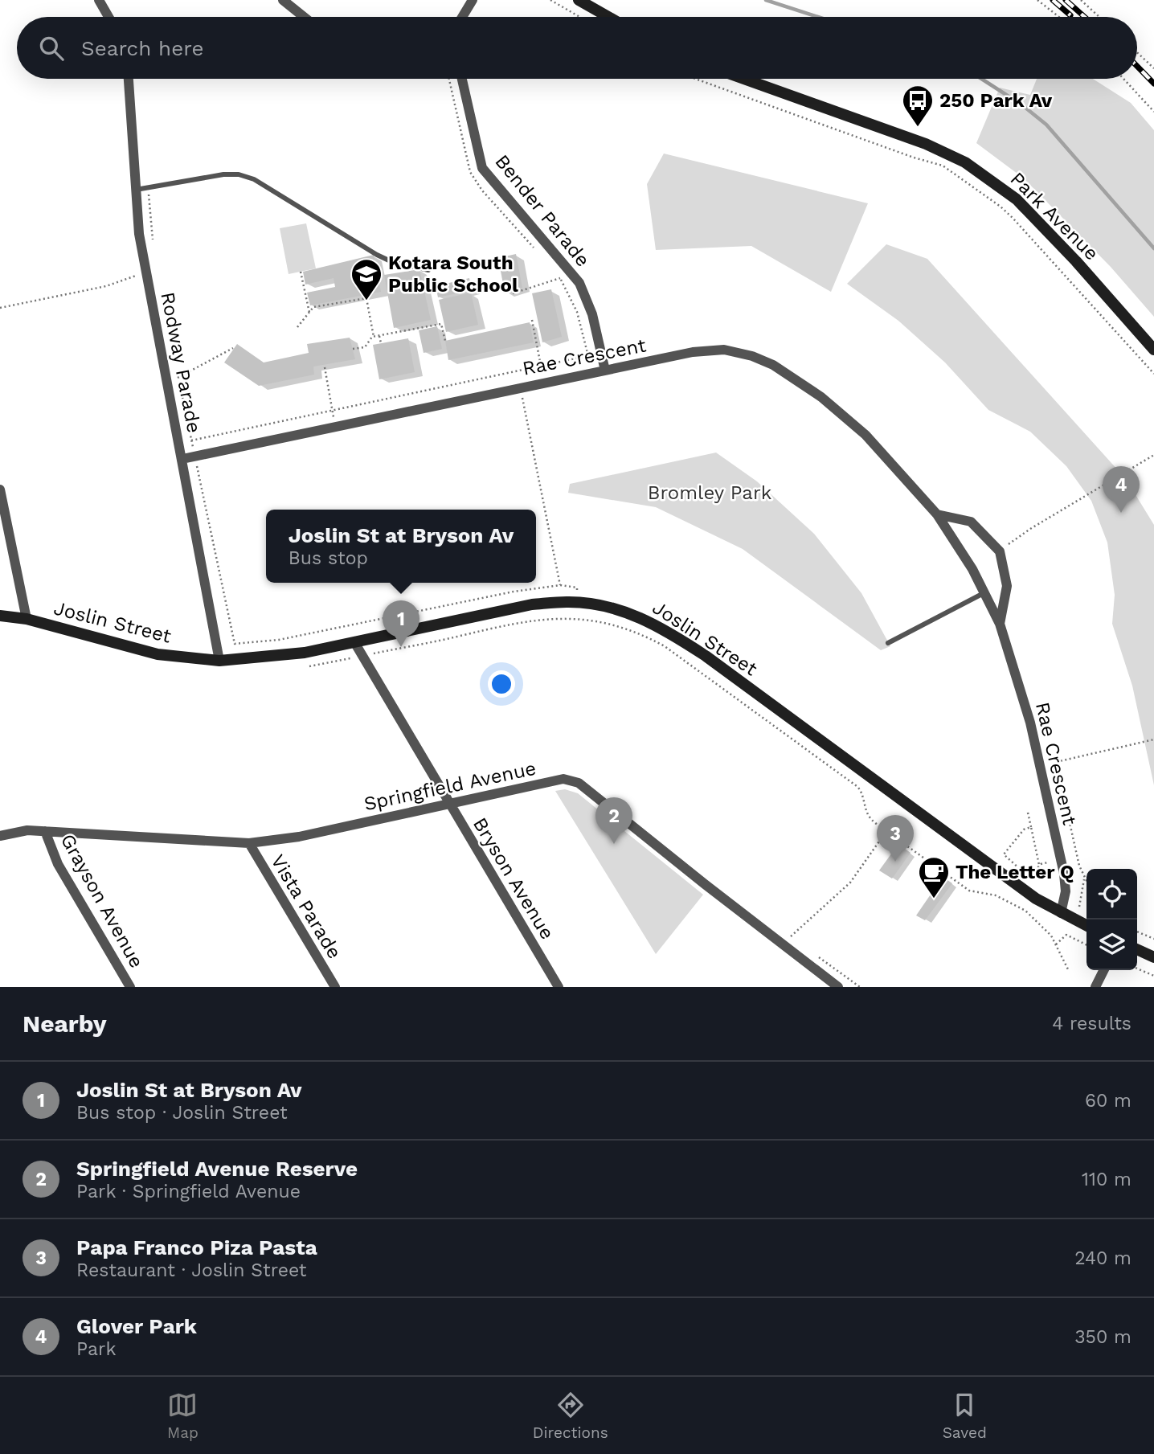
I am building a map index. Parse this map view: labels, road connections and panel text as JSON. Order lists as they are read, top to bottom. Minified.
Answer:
{"streets":{"street":["Bender Parade","Park Avenue","Rae Crescent","Rodway Parade","Joslin Street","Springfield Avenue","Bryson Avenue","Grayson Avenue","Vista Parade"]},"crossings":[["Bender Parade","Rae Crescent"],["Rae Crescent","Rodway Parade"],["Rae Crescent","Joslin Street"],["Rodway Parade","Joslin Street"],["Joslin Street","Bryson Avenue"],["Springfield Avenue","Bryson Avenue"],["Springfield Avenue","Grayson Avenue"],["Springfield Avenue","Vista Parade"]],"parks":["Bromley Park"],"places":{"bus stop":["250 Park Av"],"school or university":["Kotara South Public School"],"cafe":["The Letter Q"]},"page":{"search":"Search here","pins":["4","1","2","3"],"popup":["Joslin St at Bryson Av","Bus stop"],"heading":["Nearby","4 results"],"list":[{"mark":"1","name":"Joslin St at Bryson Av","note":"Bus stop · Joslin Street","value":"60 m"},{"mark":"2","name":"Springfield Avenue Reserve","note":"Park · Springfield Avenue","value":"110 m"},{"mark":"3","name":"Papa Franco Piza Pasta","note":"Restaurant · Joslin Street","value":"240 m"},{"mark":"4","name":"Glover Park","note":"Park","value":"350 m"}],"nav":["Map","Directions","Saved"]}}
